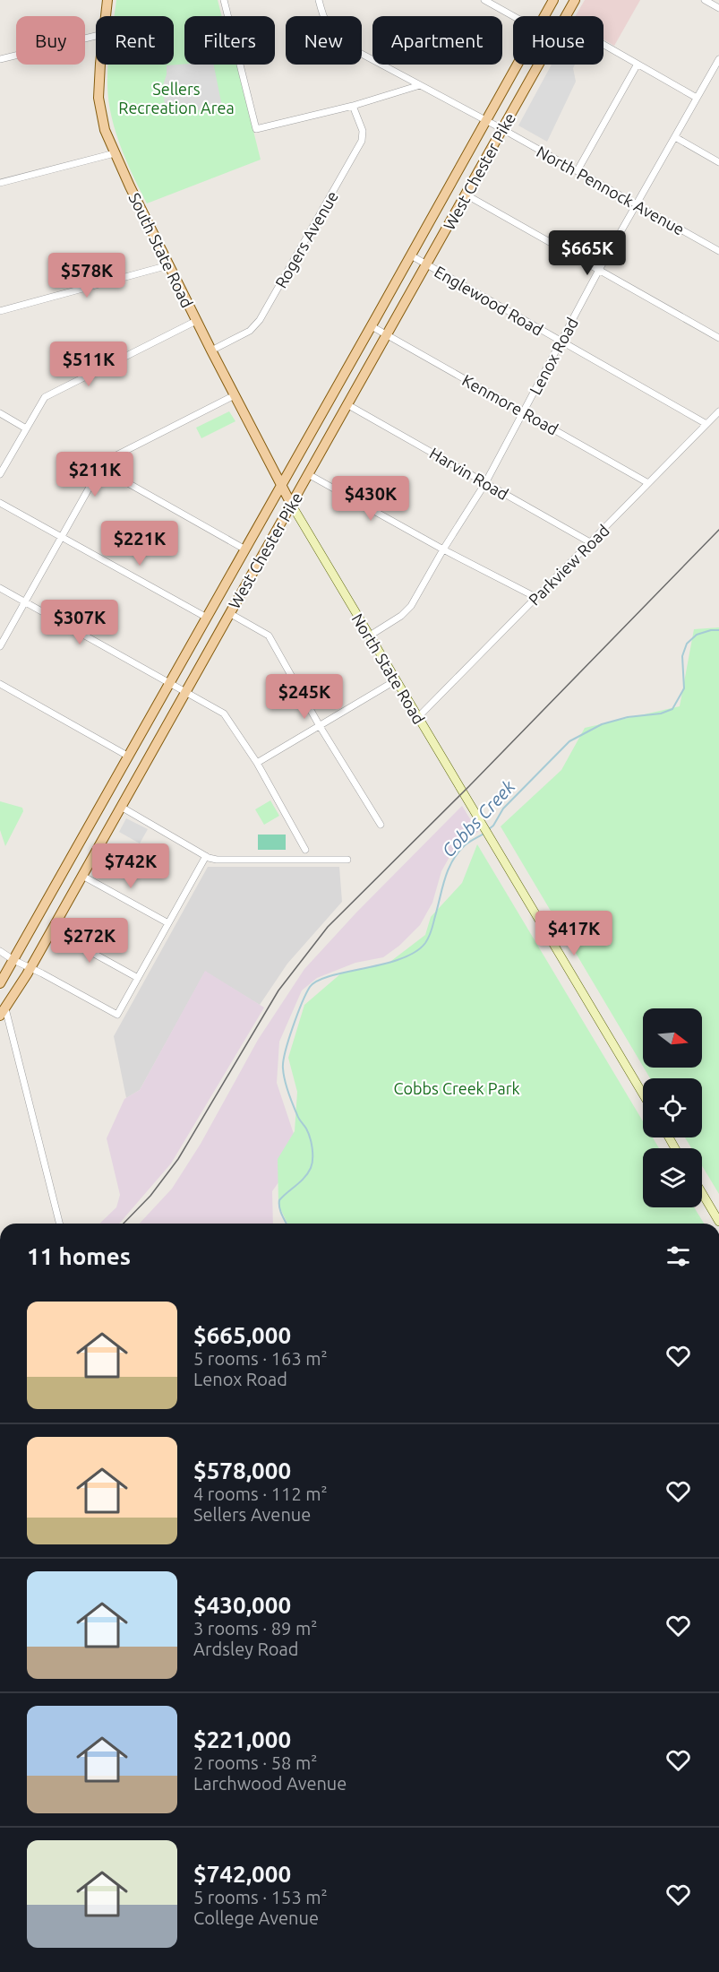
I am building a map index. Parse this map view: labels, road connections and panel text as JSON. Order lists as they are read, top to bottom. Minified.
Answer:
{"streets":{"main road":["West Chester Pike","South State Road","North State Road"],"street":["North Pennock Avenue","Rogers Avenue","Englewood Road","Lenox Road","Kenmore Road","Harvin Road","Parkview Road"]},"crossings":[["West Chester Pike","North Pennock Avenue"],["West Chester Pike","South State Road"],["West Chester Pike","Englewood Road"],["West Chester Pike","Kenmore Road"],["West Chester Pike","Harvin Road"],["West Chester Pike","North State Road"],["North Pennock Avenue","Lenox Road"],["Rogers Avenue","South State Road"],["South State Road","North State Road"],["Englewood Road","Lenox Road"],["Englewood Road","Parkview Road"],["Lenox Road","Kenmore Road"],["Lenox Road","Harvin Road"],["Lenox Road","North State Road"],["Kenmore Road","Parkview Road"],["Harvin Road","Parkview Road"],["Parkview Road","North State Road"]],"water":["Cobbs Creek"],"parks":["Sellers Recreation Area","Cobbs Creek Park"],"north":"right","page":{"chip":["Buy","Rent","Filters","New","Apartment","House"],"price":["$665K","$578K","$511K","$211K","$430K","$221K","$307K","$245K","$742K","$417K","$272K"],"heading":"11 homes","list":[{"name":"$665,000","note":"5 rooms · 163 m² · Lenox Road"},{"name":"$578,000","note":"4 rooms · 112 m² · Sellers Avenue"},{"name":"$430,000","note":"3 rooms · 89 m² · Ardsley Road"},{"name":"$221,000","note":"2 rooms · 58 m² · Larchwood Avenue"},{"name":"$742,000","note":"5 rooms · 153 m² · College Avenue"}]}}
